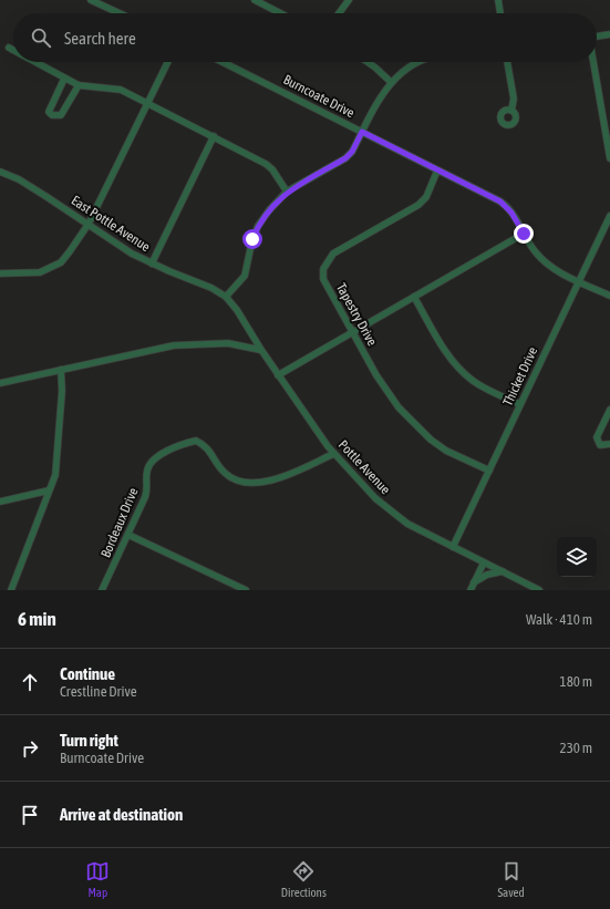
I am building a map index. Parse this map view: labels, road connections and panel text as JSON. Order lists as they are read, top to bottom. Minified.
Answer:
{"streets":{"street":["Burncoate Drive","East Pottle Avenue","Tapestry Drive","Thicket Drive","Pottle Avenue","Bordeaux Drive"]},"crossings":[["Burncoate Drive","Tapestry Drive"],["Burncoate Drive","Thicket Drive"],["East Pottle Avenue","Pottle Avenue"],["Tapestry Drive","Thicket Drive"],["Thicket Drive","Pottle Avenue"],["Pottle Avenue","Bordeaux Drive"]],"page":{"search":"Search here","heading":["6 min","Walk · 410 m"],"list":[["Continue","Crestline Drive","180 m"],["Turn right","Burncoate Drive","230 m"],"Arrive at destination"],"nav":["Map","Directions","Saved"]}}
